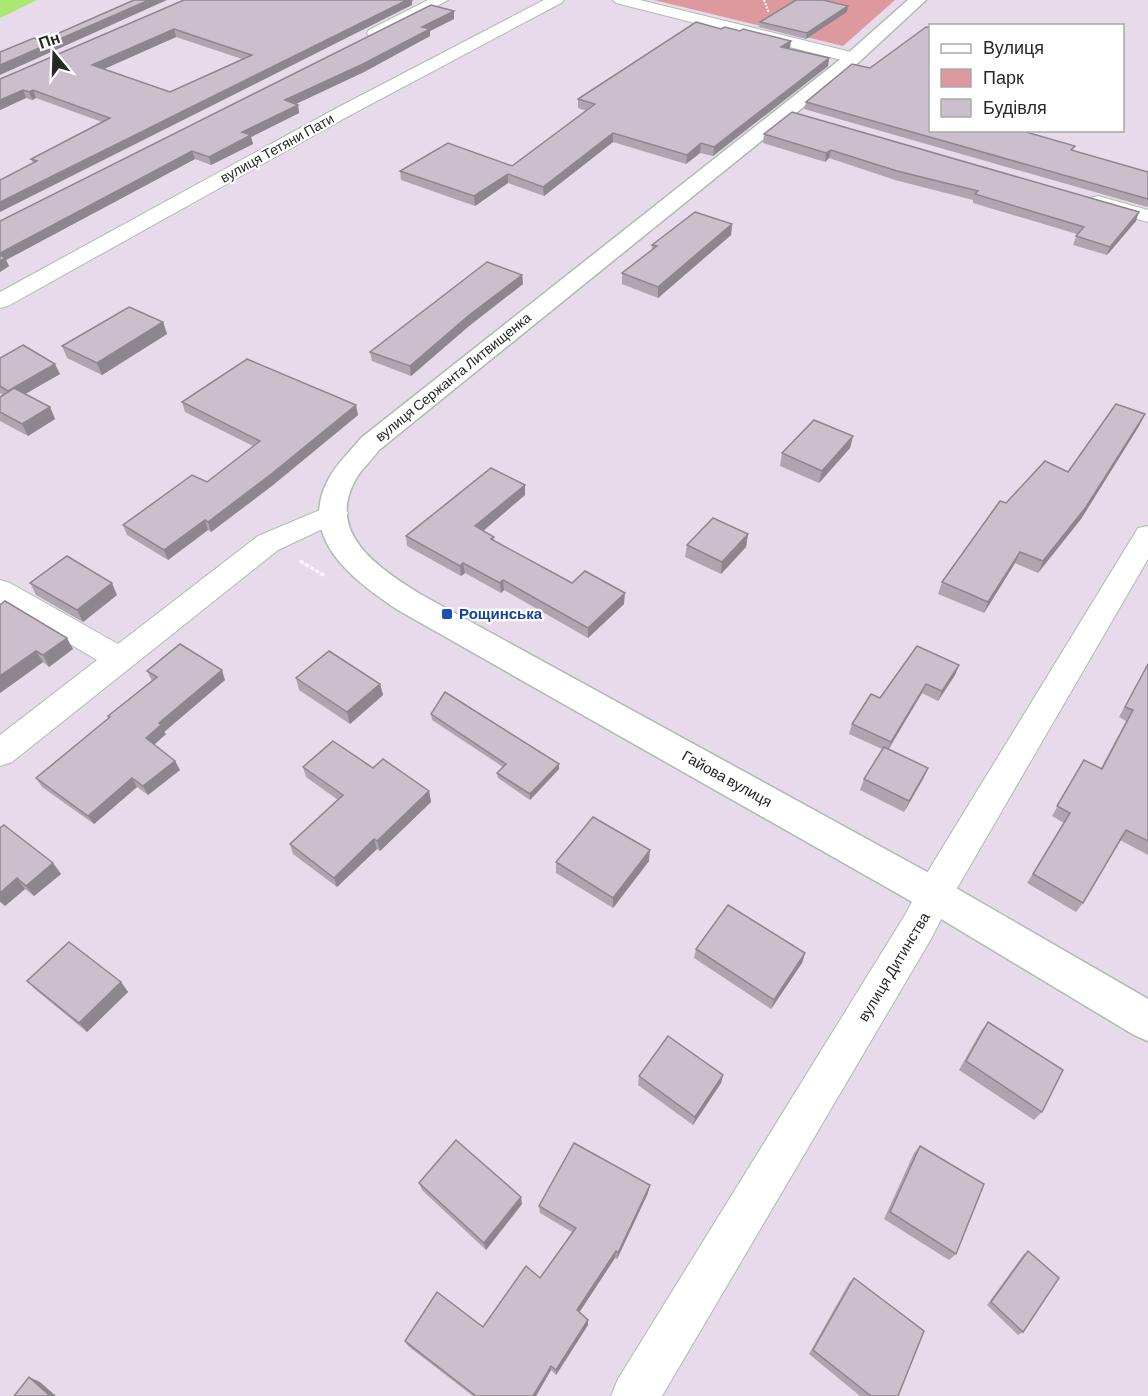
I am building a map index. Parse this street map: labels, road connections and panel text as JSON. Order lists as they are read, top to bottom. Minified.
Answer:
{"streets":{"main road":["вулиця Сержанта Литвищенка","Гайова вулиця"],"street":["вулиця Тетяни Пати","вулиця Дитинства"]},"crossings":[["вулиця Сержанта Литвищенка","Гайова вулиця"],["Гайова вулиця","вулиця Дитинства"]],"places":{"transit":["Рощинська"]},"legend":["Вулиця","Парк","Будівля"],"north":"top"}
